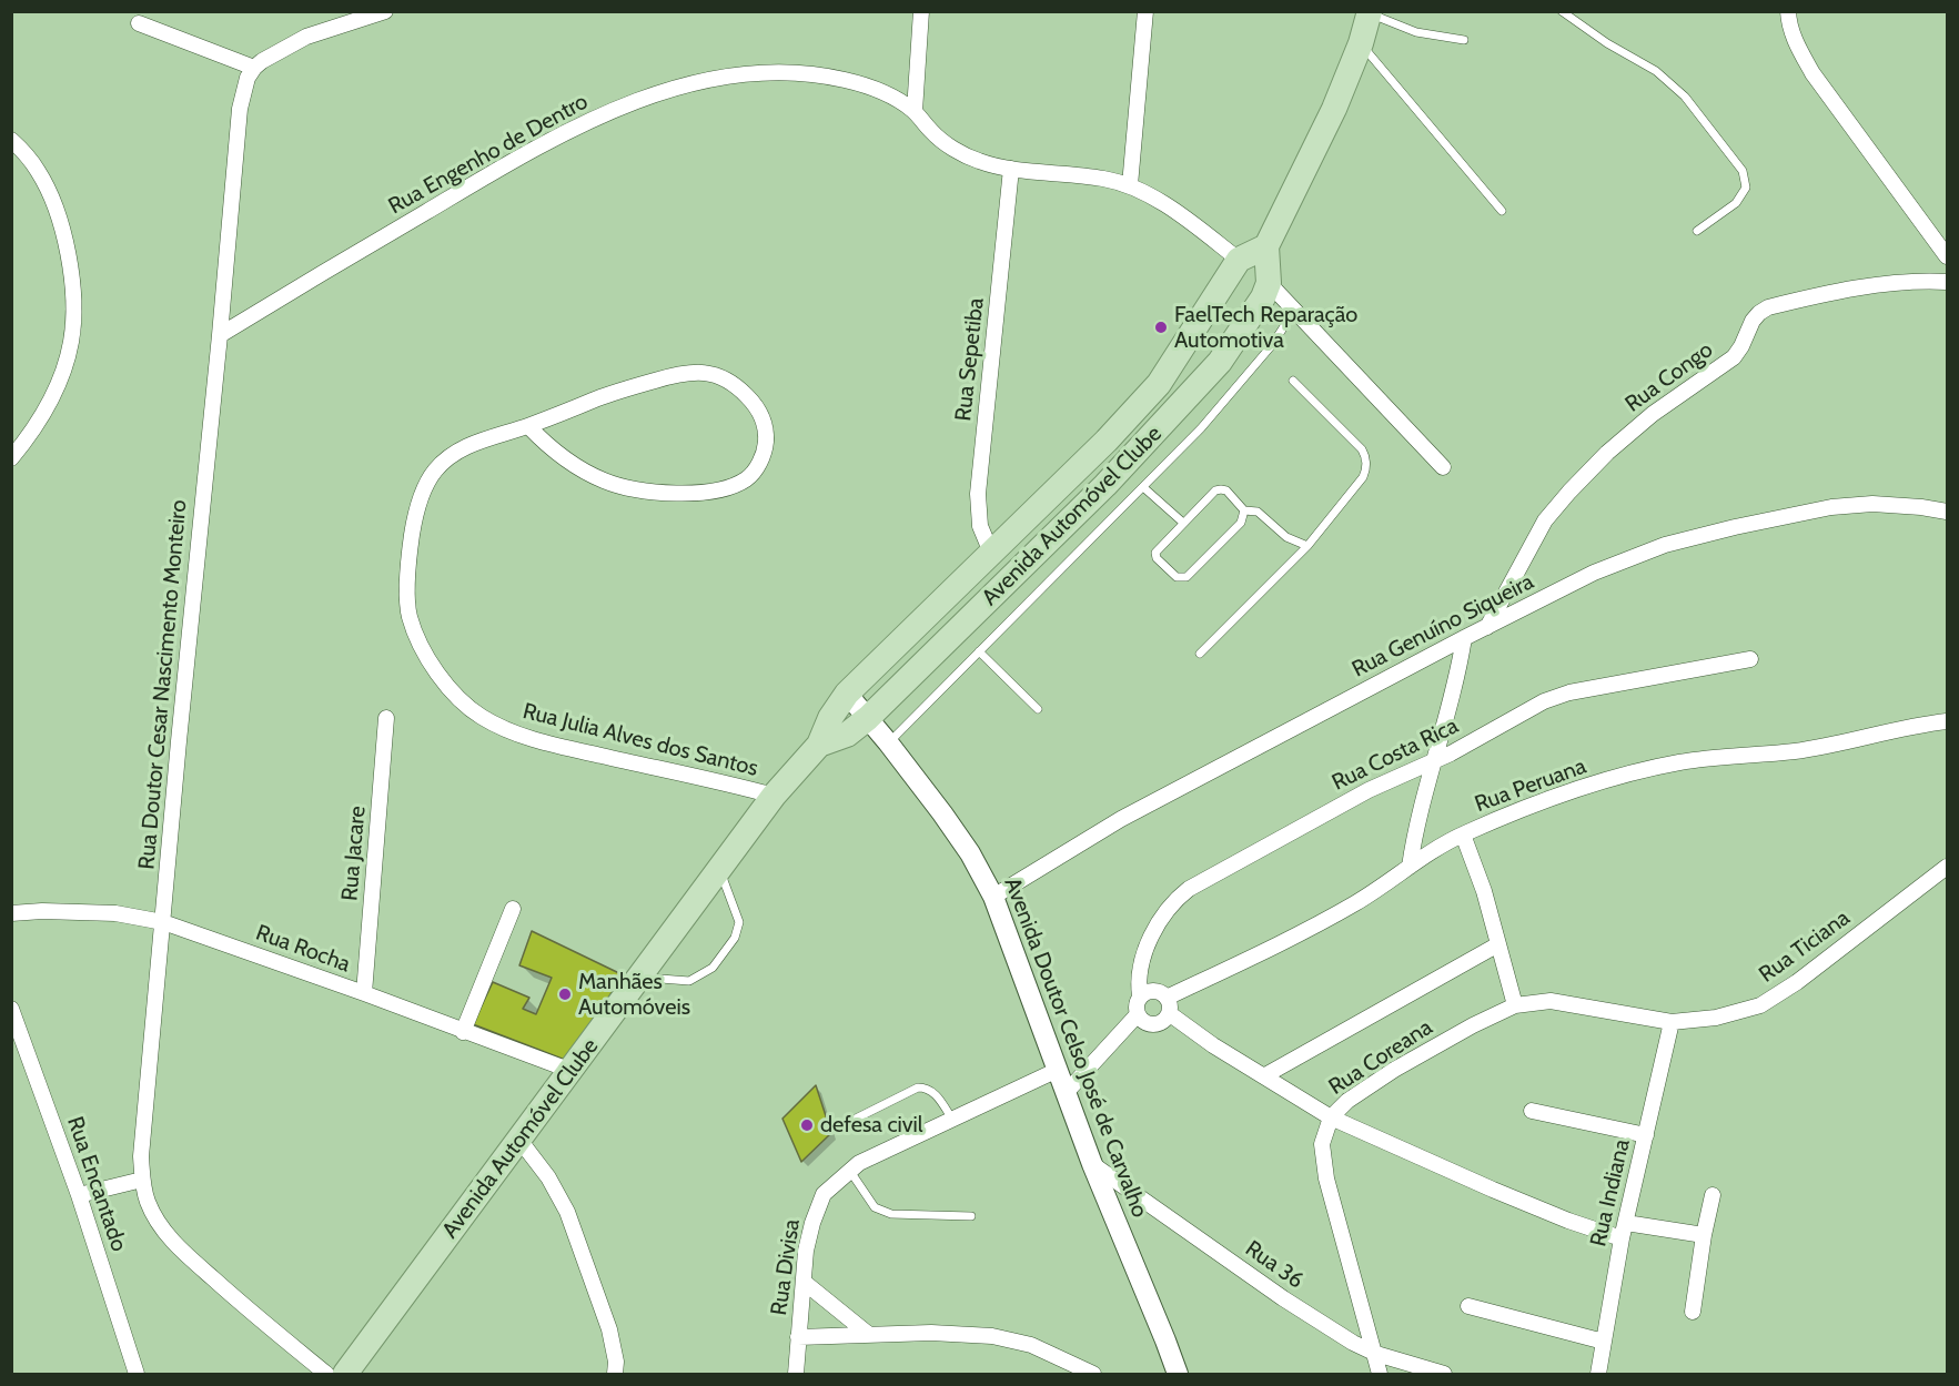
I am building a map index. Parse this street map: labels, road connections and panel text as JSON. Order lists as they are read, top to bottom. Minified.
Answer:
{"streets":{"main road":["Avenida Automóvel Clube"],"street":["Rua Engenho de Dentro","Rua Sepetiba","Rua Congo","Rua Genuíno Siqueira","Rua Doutor Cesar Nascimento Monteiro","Rua Julia Alves dos Santos","Rua Costa Rica","Rua Peruana","Rua Jacare","Rua Ticiana","Rua Rocha","Avenida Doutor Celso José de Carvalho","Rua Coreana","Rua Encantado","Rua Indiana","Rua 36","Rua Divisa"]},"crossings":[["Rua Engenho de Dentro","Rua Sepetiba"],["Rua Engenho de Dentro","Avenida Automóvel Clube"],["Rua Engenho de Dentro","Rua Doutor Cesar Nascimento Monteiro"],["Rua Sepetiba","Avenida Automóvel Clube"],["Rua Congo","Rua Genuíno Siqueira"],["Avenida Automóvel Clube","Rua Julia Alves dos Santos"],["Avenida Automóvel Clube","Rua Rocha"],["Avenida Automóvel Clube","Avenida Doutor Celso José de Carvalho"],["Rua Genuíno Siqueira","Avenida Doutor Celso José de Carvalho"],["Rua Doutor Cesar Nascimento Monteiro","Rua Rocha"],["Rua Costa Rica","Rua Peruana"],["Rua Jacare","Rua Rocha"],["Rua Ticiana","Rua Coreana"],["Rua Ticiana","Rua Indiana"],["Avenida Doutor Celso José de Carvalho","Rua 36"],["Avenida Doutor Celso José de Carvalho","Rua Divisa"],["Rua Coreana","Rua Indiana"],["Rua Coreana","Rua 36"]],"places":["FaelTech Reparação Automotiva","Manhães Automóveis","defesa civil"]}
